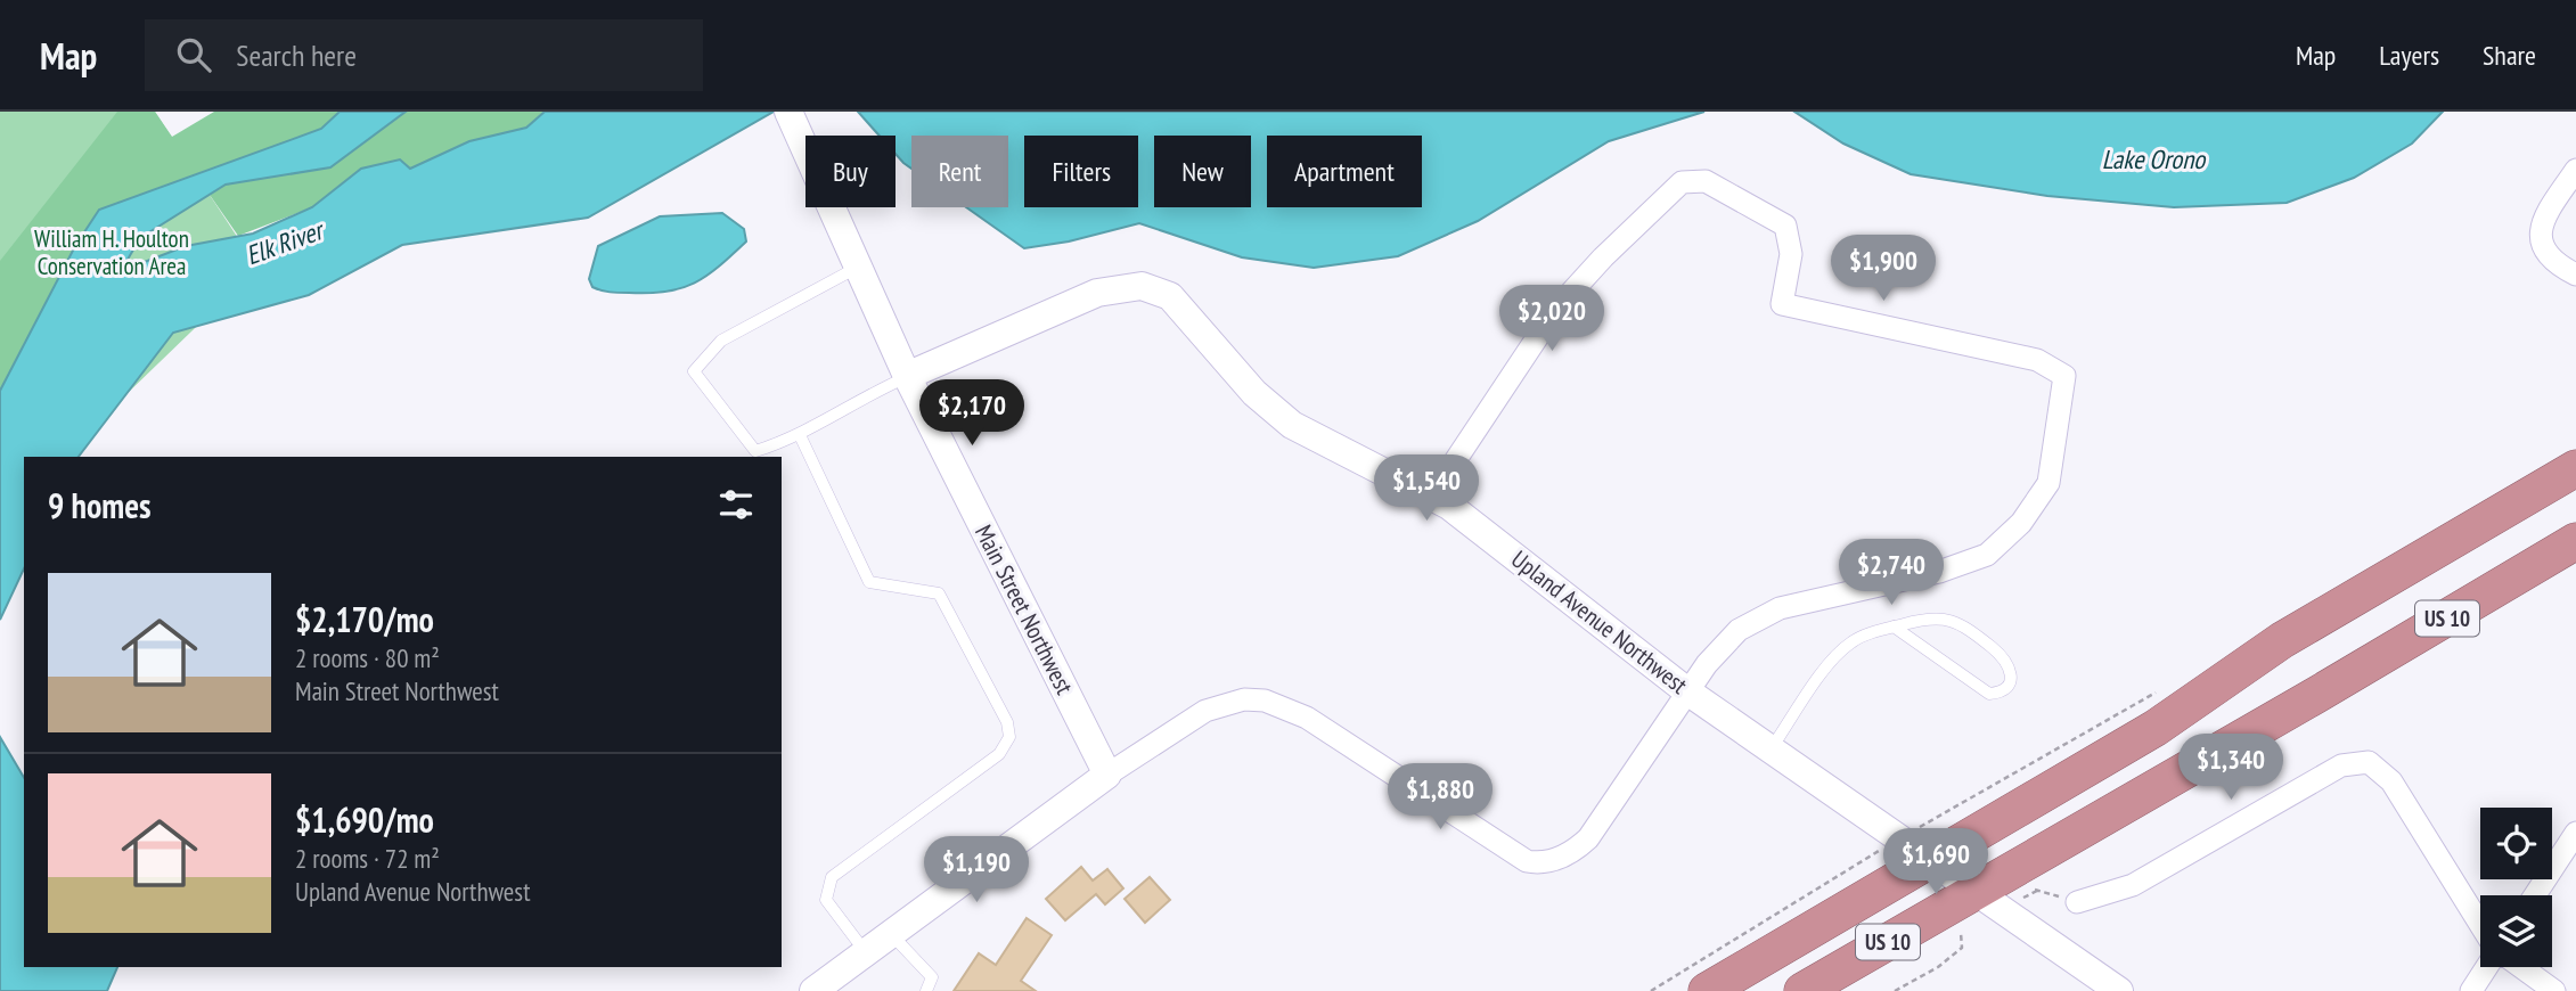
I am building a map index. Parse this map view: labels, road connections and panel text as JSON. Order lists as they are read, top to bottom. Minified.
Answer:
{"streets":{"highway":["US 10"],"street":["Main Street Northwest","Upland Avenue Northwest"]},"crossings":[["Main Street Northwest","Upland Avenue Northwest"],["US 10","Upland Avenue Northwest"]],"water":["Lake Orono","Elk River"],"parks":["William H. Houlton Conservation Area"],"page":{"header":"Map","search":"Search here","nav":["Map","Layers","Share"],"chip":["Buy","Rent","Filters","New","Apartment"],"price":["$1,900","$2,020","$2,170","$1,540","$2,740","$1,340","$1,880","$1,690","$1,190"],"heading":"9 homes","list":[{"name":"$2,170/mo","note":"2 rooms · 80 m² · Main Street Northwest"},{"name":"$1,690/mo","note":"2 rooms · 72 m² · Upland Avenue Northwest"}]}}
